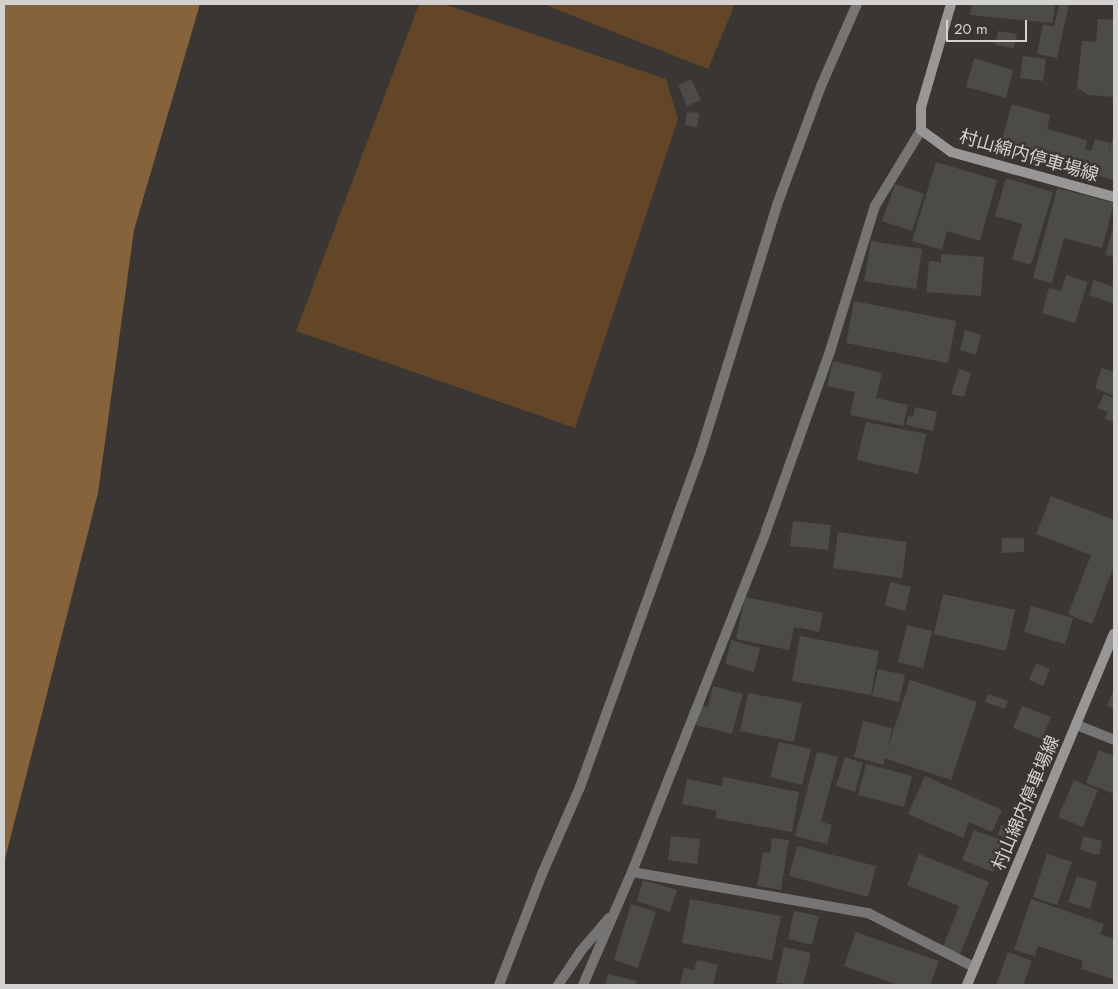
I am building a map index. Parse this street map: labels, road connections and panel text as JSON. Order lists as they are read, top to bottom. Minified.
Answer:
{"streets":{"main road":["村山綿内停車場線"]},"scale_bar":"20 m"}
